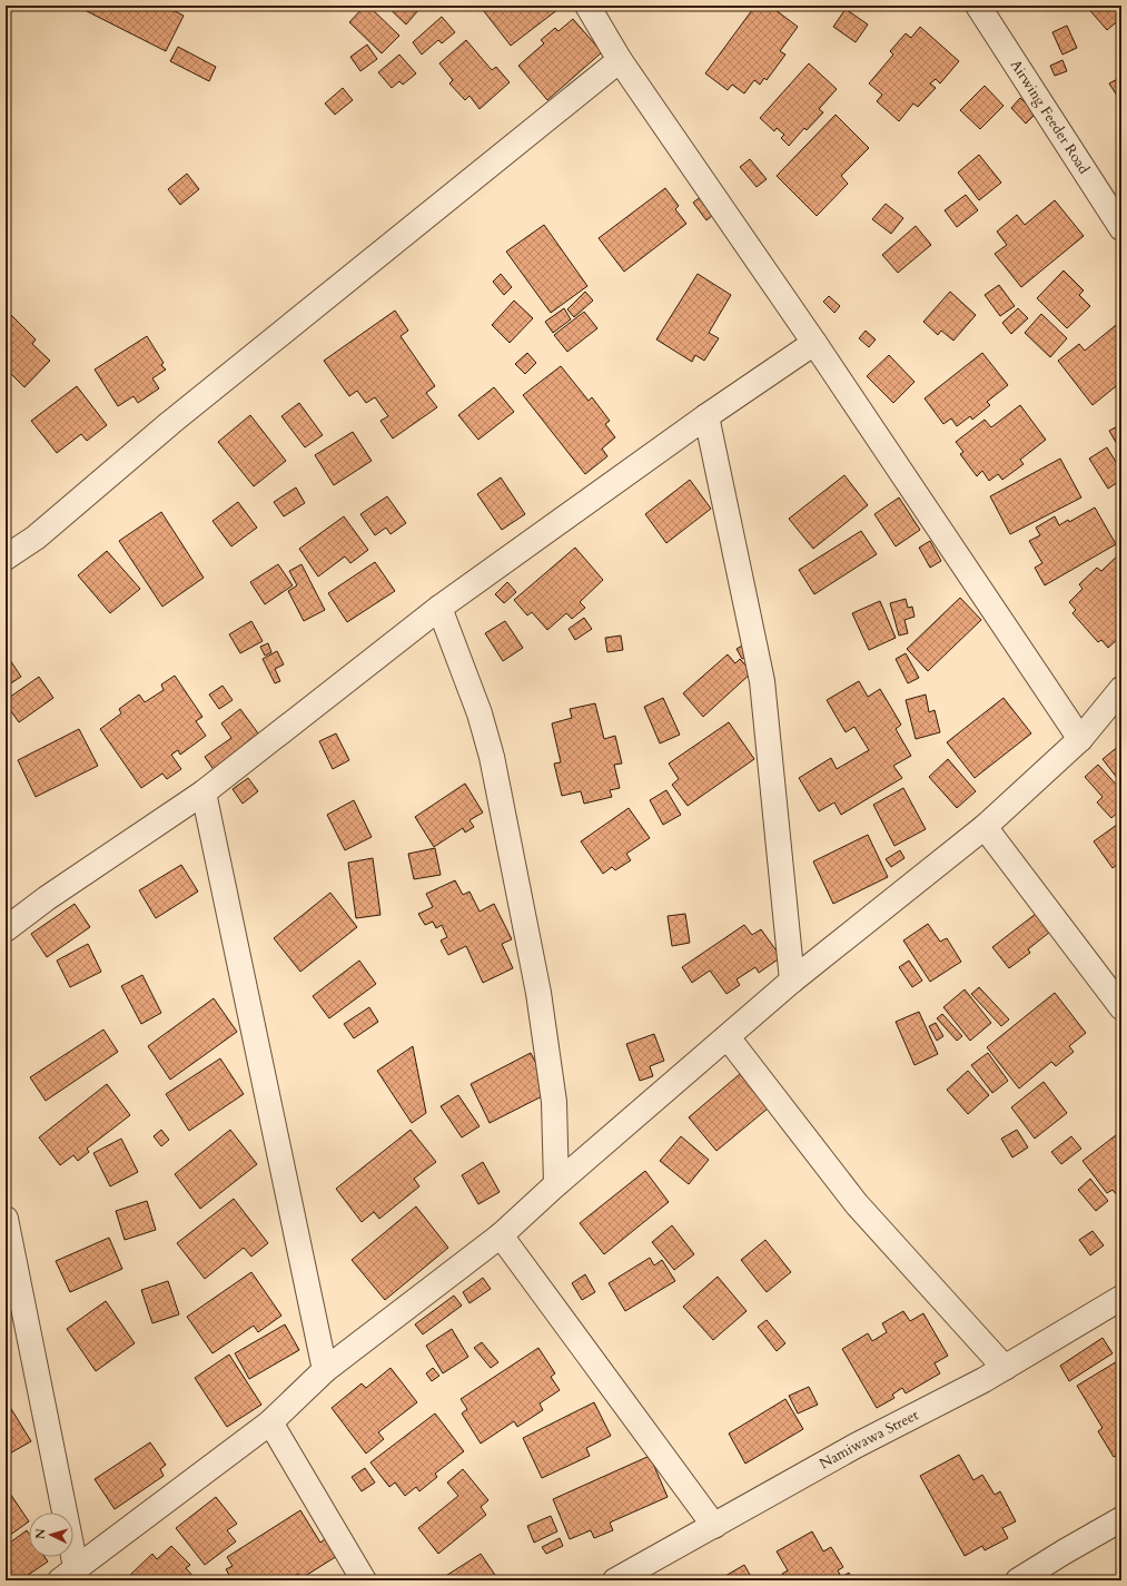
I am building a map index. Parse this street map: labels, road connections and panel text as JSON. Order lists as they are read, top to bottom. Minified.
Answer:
{"streets":{"street":["Airwing Feeder Road","Namiwawa Street"]},"north":"left"}
